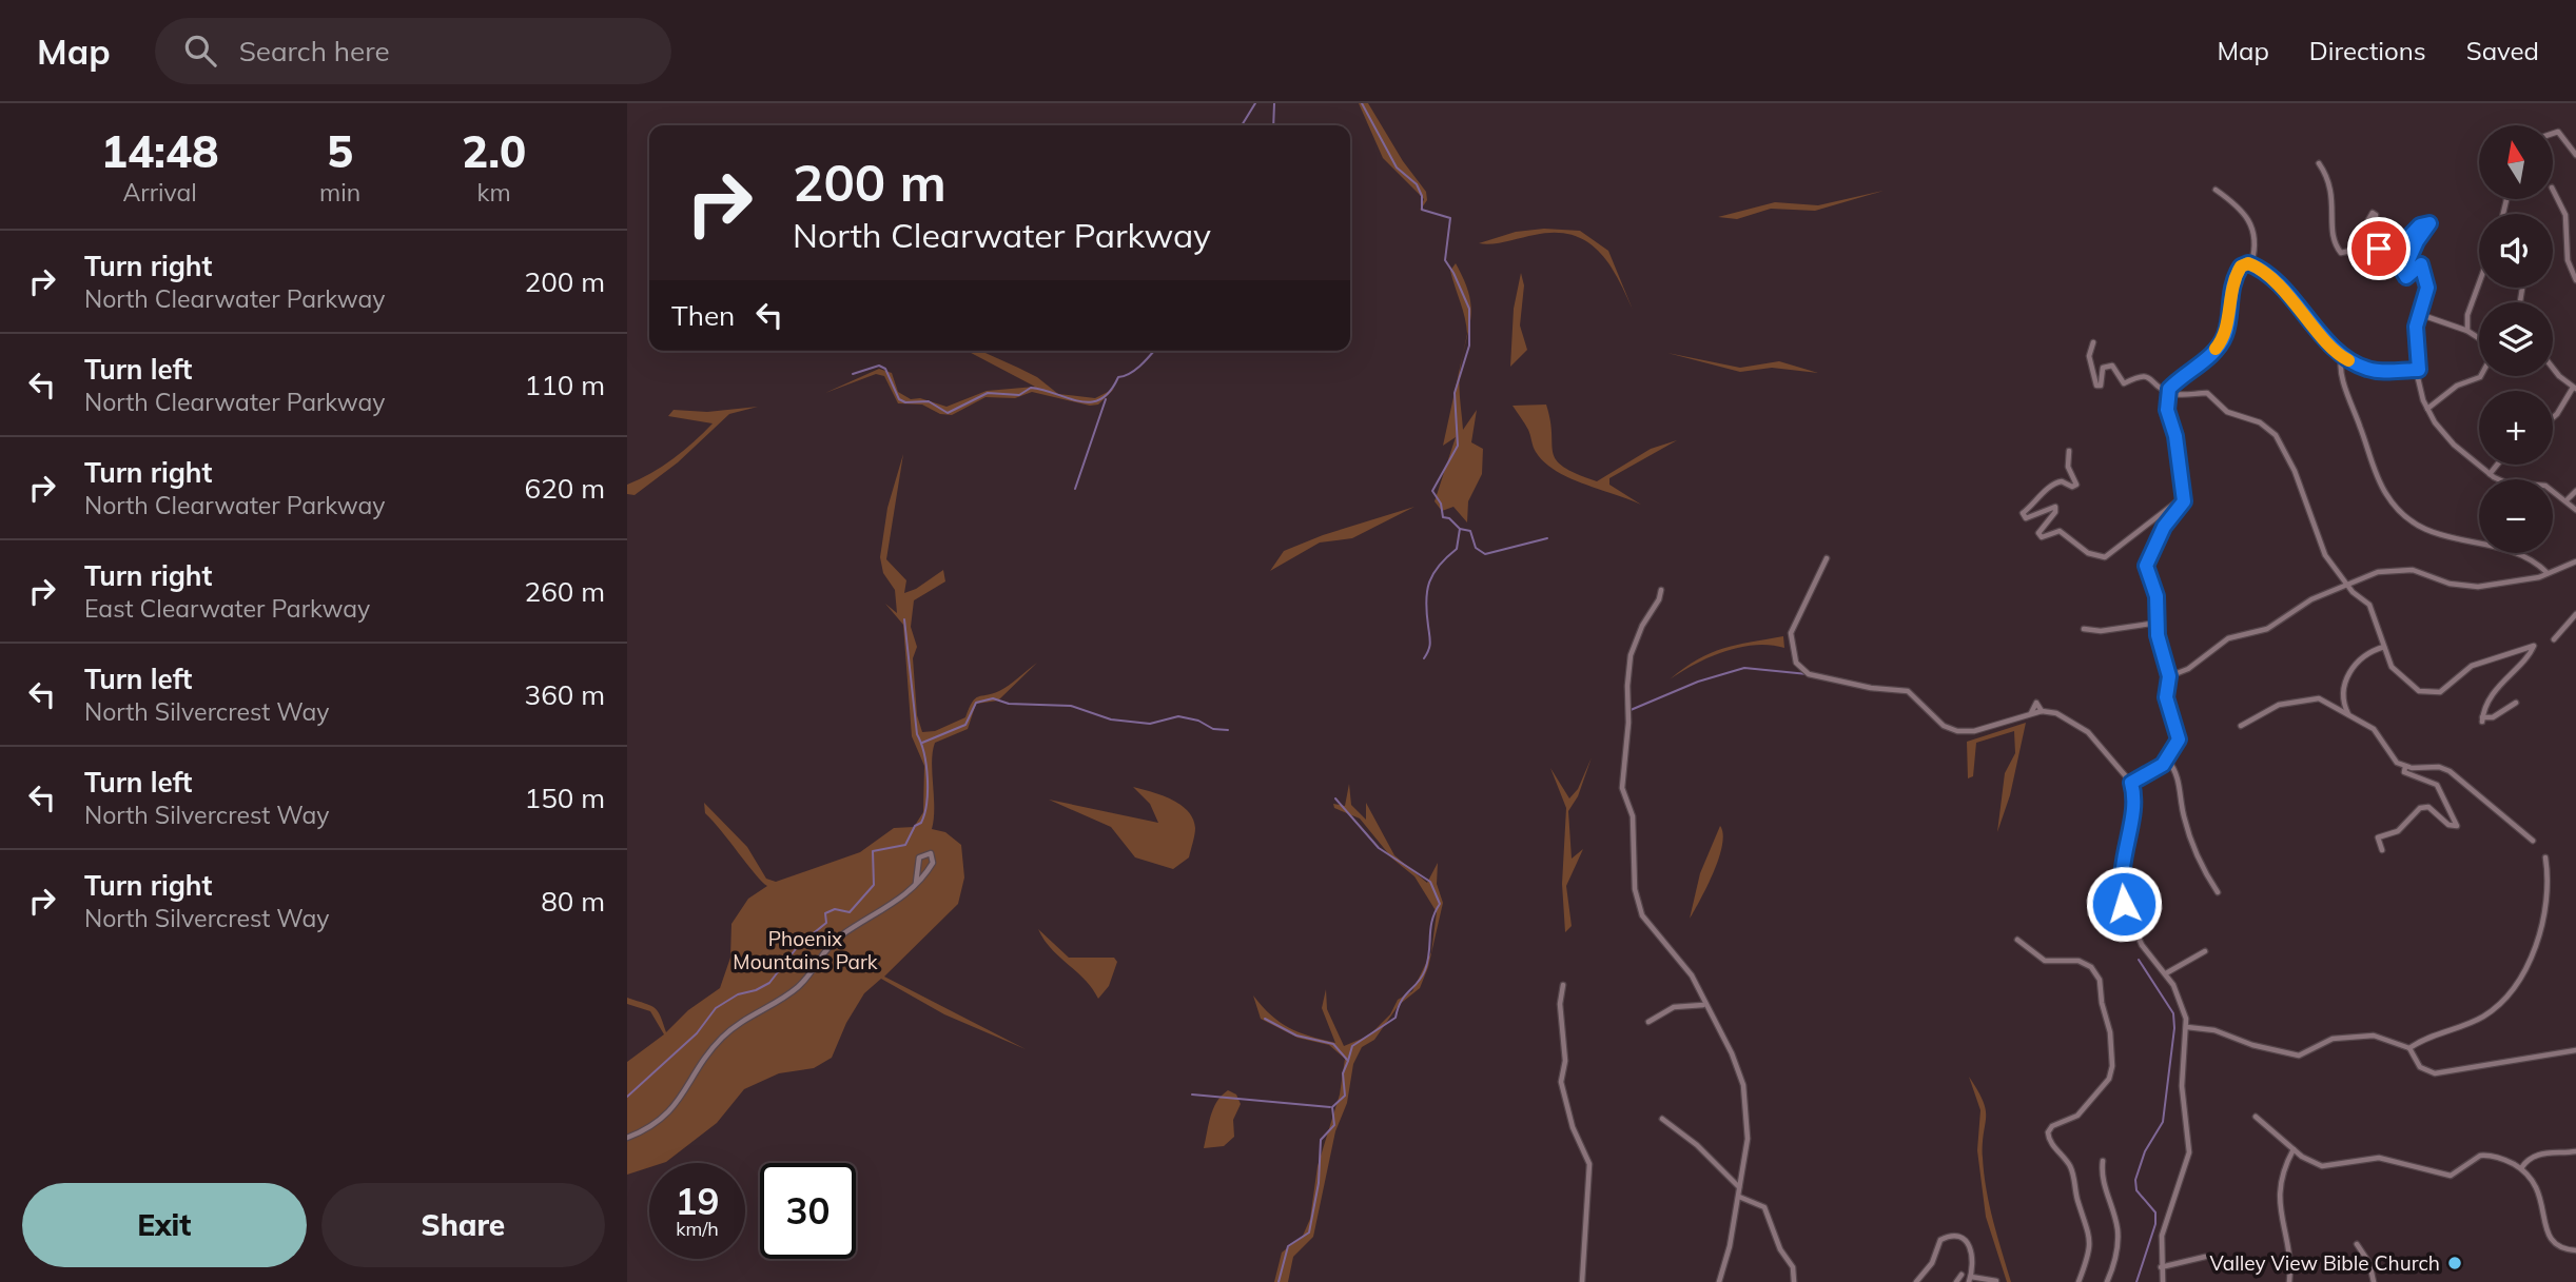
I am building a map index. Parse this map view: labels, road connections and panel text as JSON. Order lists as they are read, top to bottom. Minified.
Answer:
{"parks":["Phoenix Mountains Park"],"places":["Valley View Bible Church"],"north":"top","page":{"header":"Map","search":"Search here","nav":["Map","Directions","Saved"],"eta":["14:48","Arrival","5","min","2.0","km"],"map_buttons":["+","−"],"turn":["200 m","North Clearwater Parkway"],"list":[{"name":"Turn right","note":"North Clearwater Parkway","value":"200 m"},{"name":"Turn left","note":"North Clearwater Parkway","value":"110 m"},{"name":"Turn right","note":"North Clearwater Parkway","value":"620 m"},{"name":"Turn right","note":"East Clearwater Parkway","value":"260 m"},{"name":"Turn left","note":"North Silvercrest Way","value":"360 m"},{"name":"Turn left","note":"North Silvercrest Way","value":"150 m"},{"name":"Turn right","note":"North Silvercrest Way","value":"80 m"}],"then":"Then","speed":"19 km/h","limit":"30","buttons":["Exit","Share"]}}
